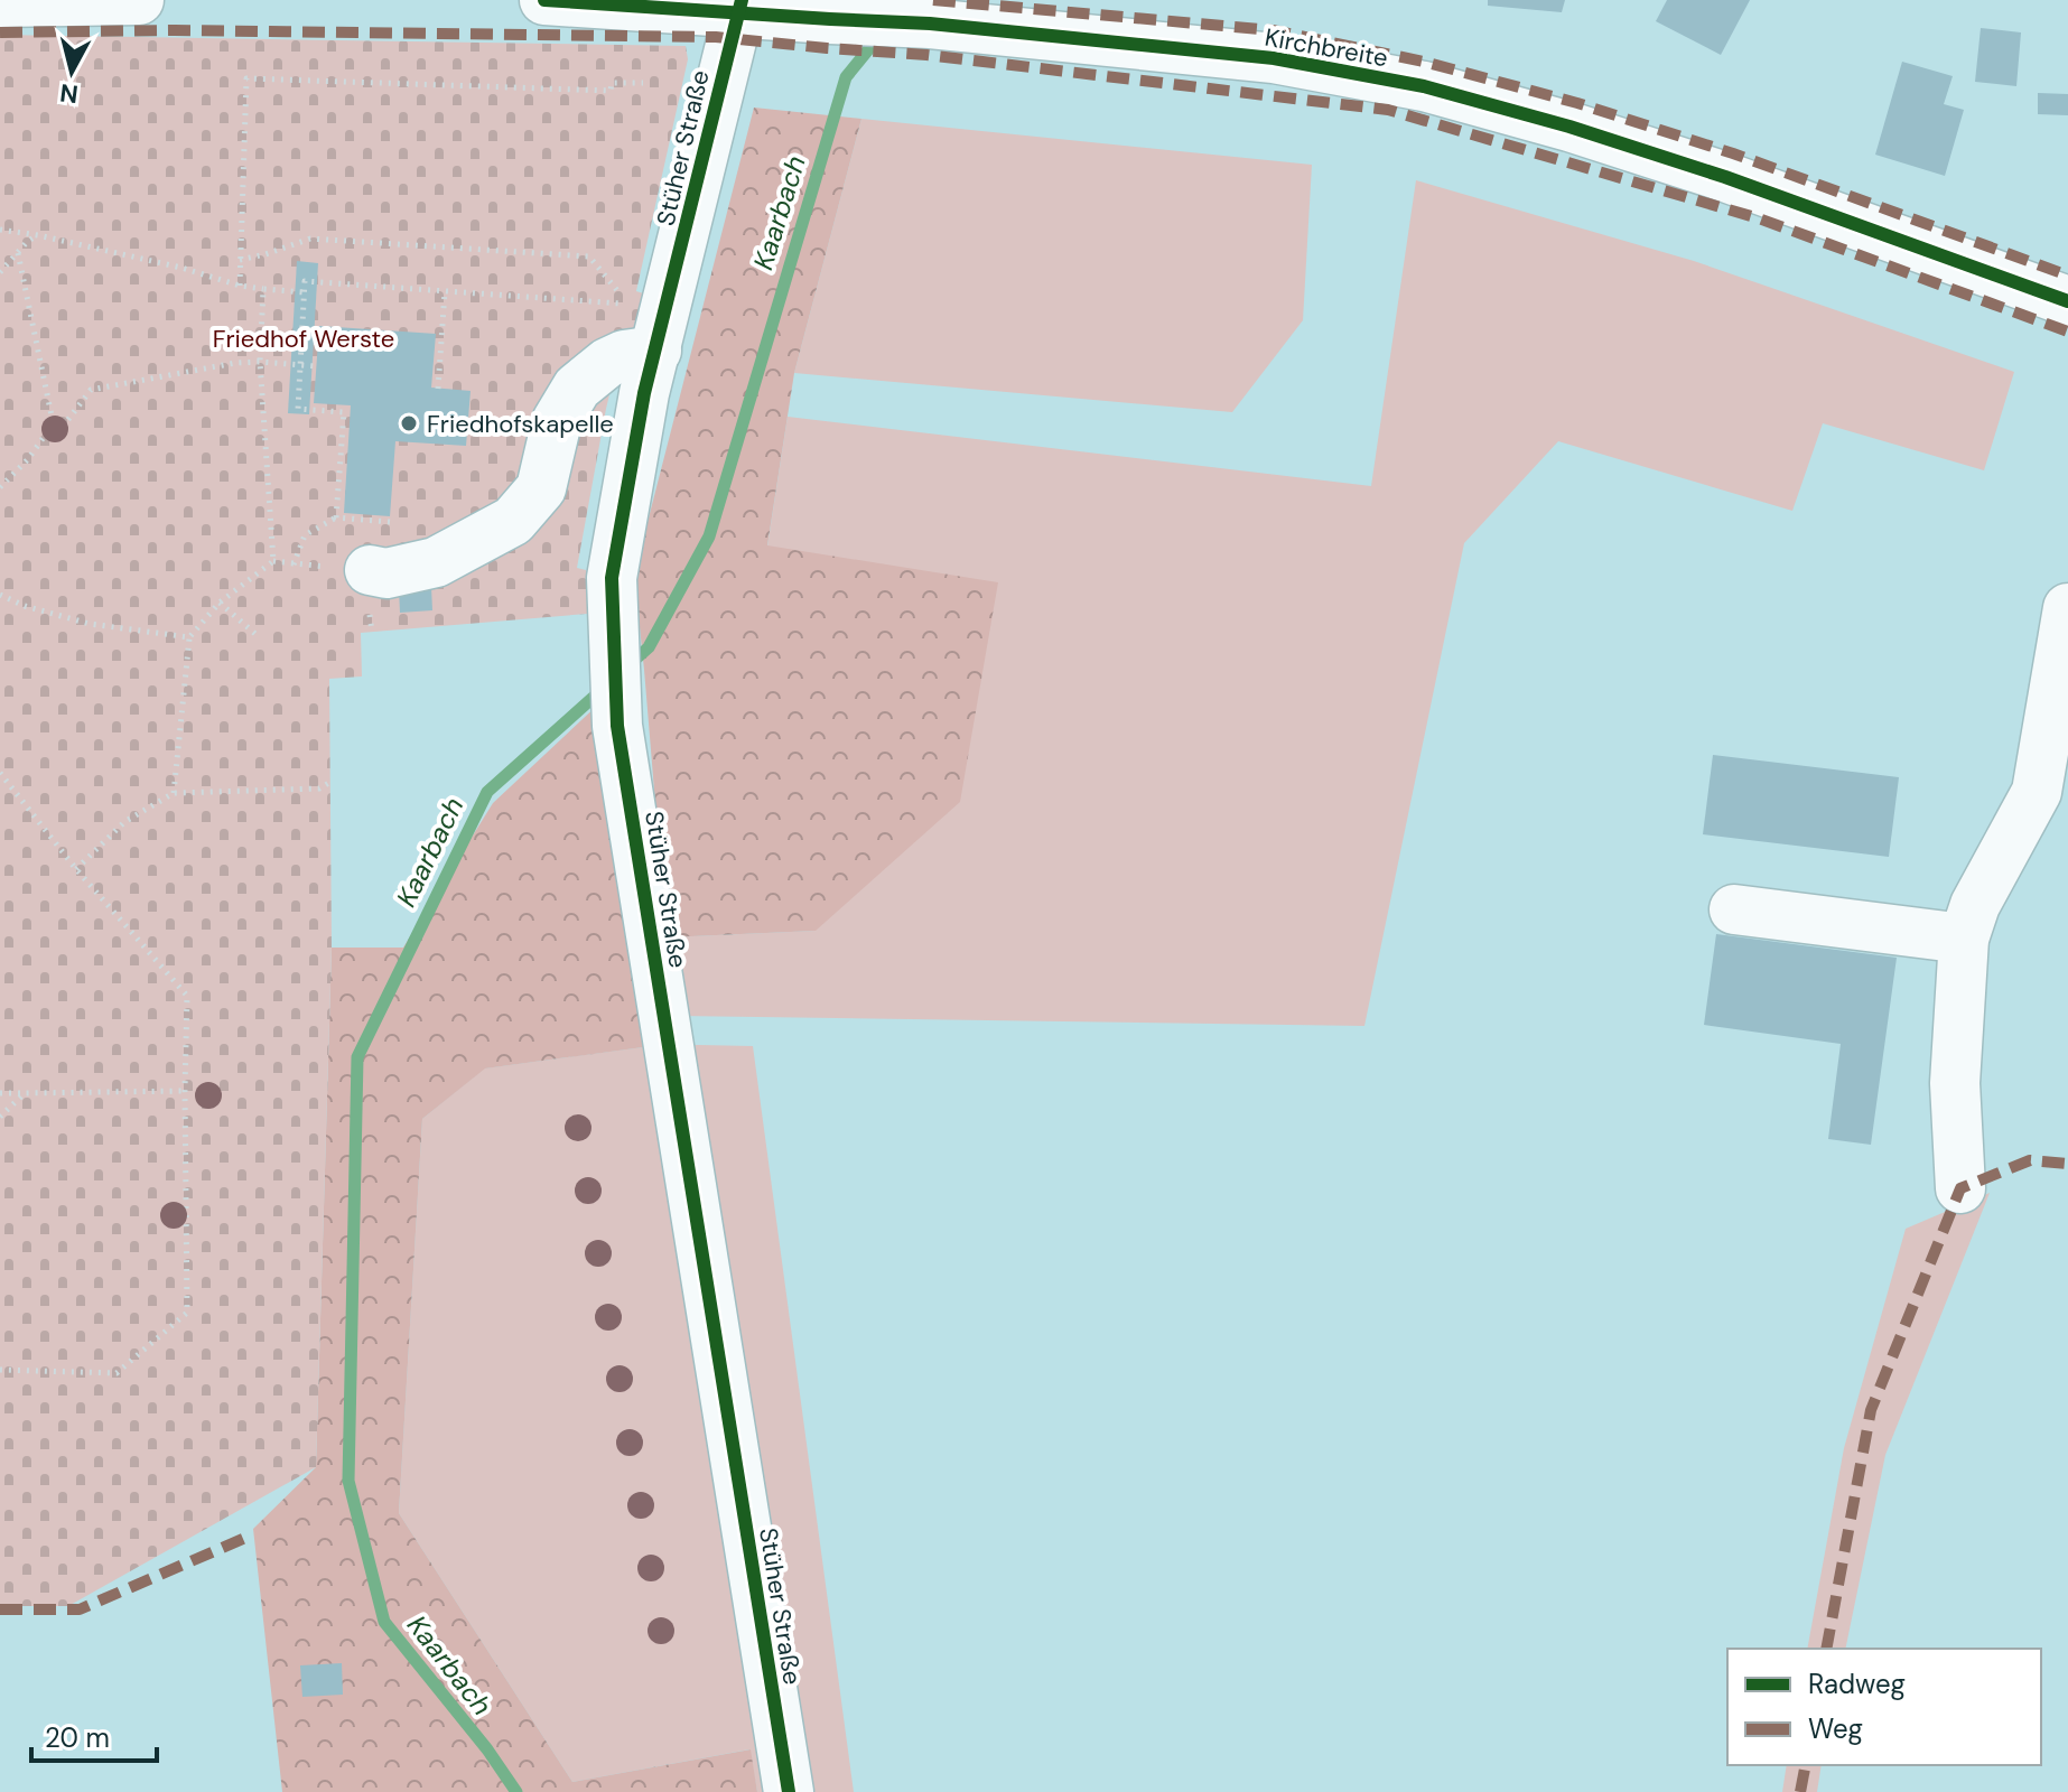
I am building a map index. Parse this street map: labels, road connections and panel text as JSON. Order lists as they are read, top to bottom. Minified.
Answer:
{"streets":{"street":["Kirchbreite","Stüher Straße"]},"crossings":[["Kirchbreite","Stüher Straße"]],"water":["Kaarbach"],"parks":["Friedhof Werste"],"places":["Friedhofskapelle"],"legend":["Radweg","Weg"],"scale_bar":"20 m","north":"bottom"}
